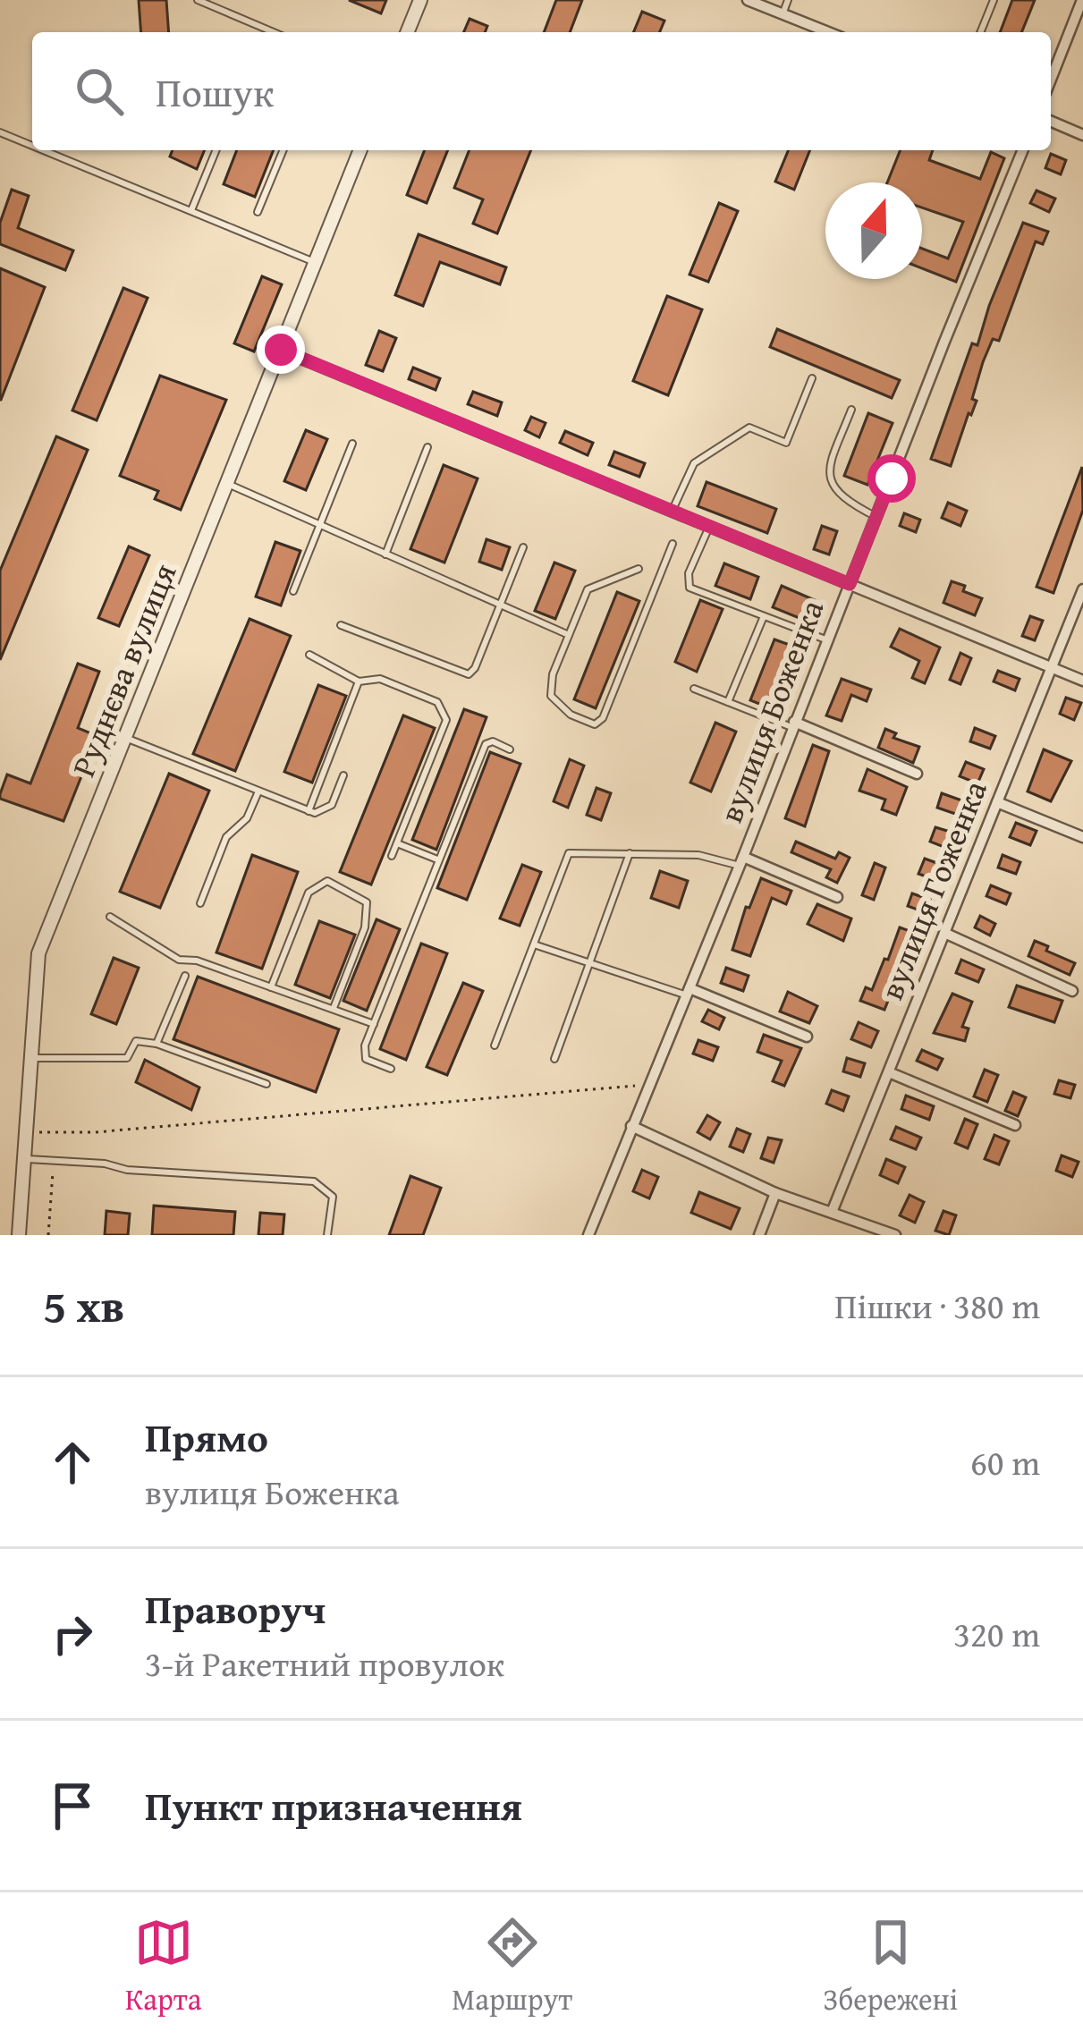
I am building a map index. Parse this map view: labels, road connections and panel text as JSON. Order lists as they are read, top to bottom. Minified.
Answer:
{"streets":{"street":["Руднєва вулиця","вулиця Боженка","вулиця Гоженка"]},"north":"top","page":{"search":"Пошук","heading":["5 хв","Пішки · 380 m"],"list":[["Прямо","вулиця Боженка","60 m"],["Праворуч","3-й Ракетний провулок","320 m"],"Пункт призначення"],"nav":["Карта","Маршрут","Збережені"]}}
